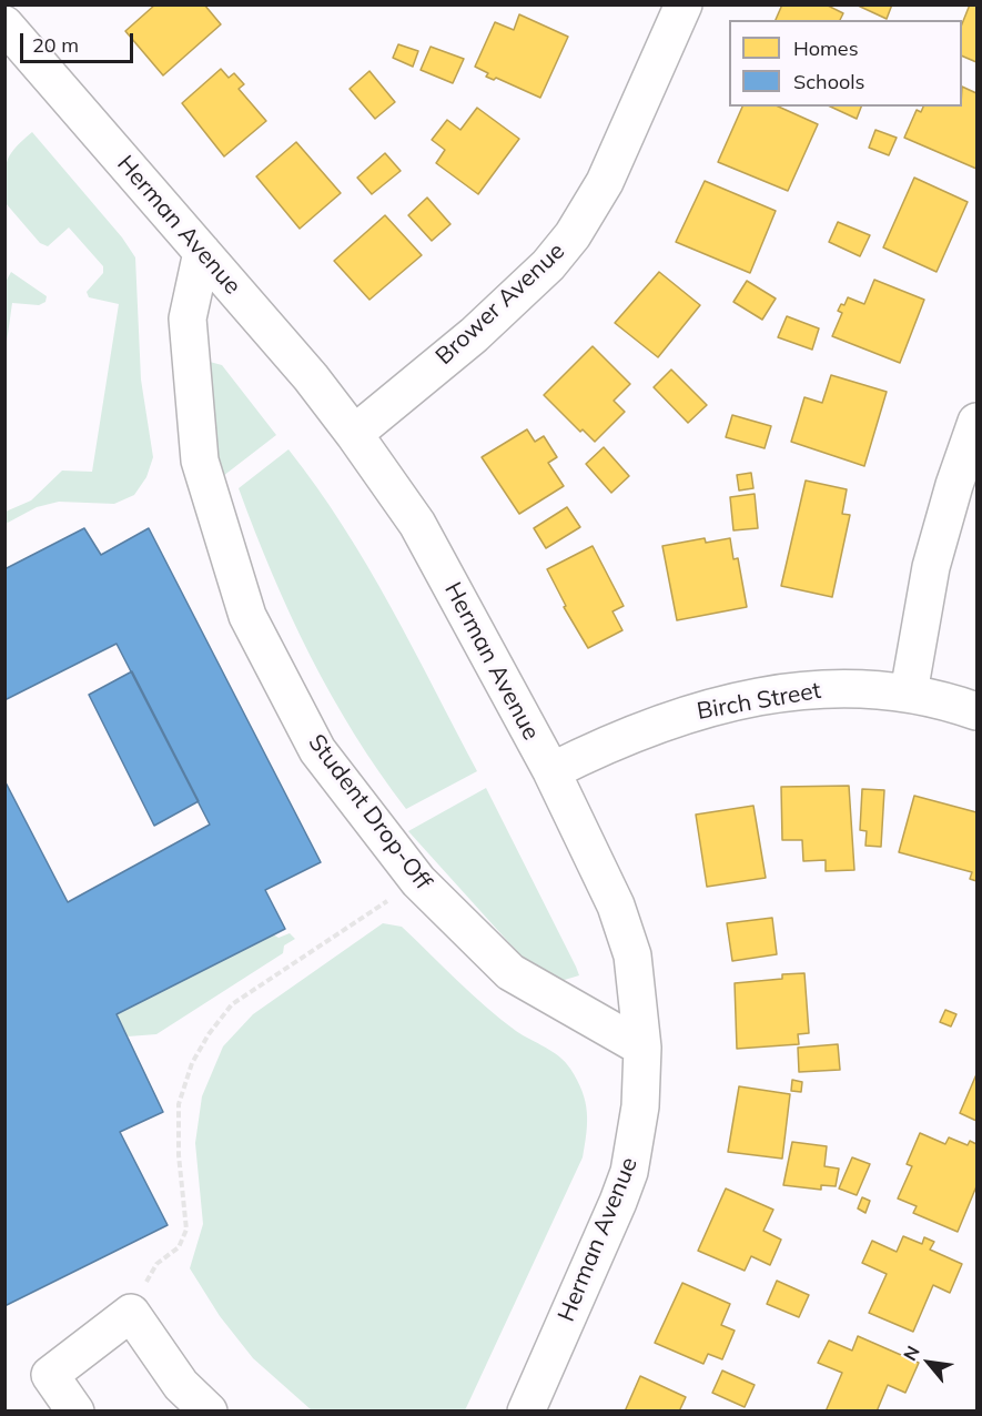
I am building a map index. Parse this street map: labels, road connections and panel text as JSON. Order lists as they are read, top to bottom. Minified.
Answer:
{"streets":{"street":["Herman Avenue","Brower Avenue","Birch Street","Student Drop-Off"]},"crossings":[["Herman Avenue","Brower Avenue"],["Herman Avenue","Birch Street"],["Herman Avenue","Student Drop-Off"]],"legend":["Homes","Schools"],"scale_bar":"20 m","north":"top left"}
